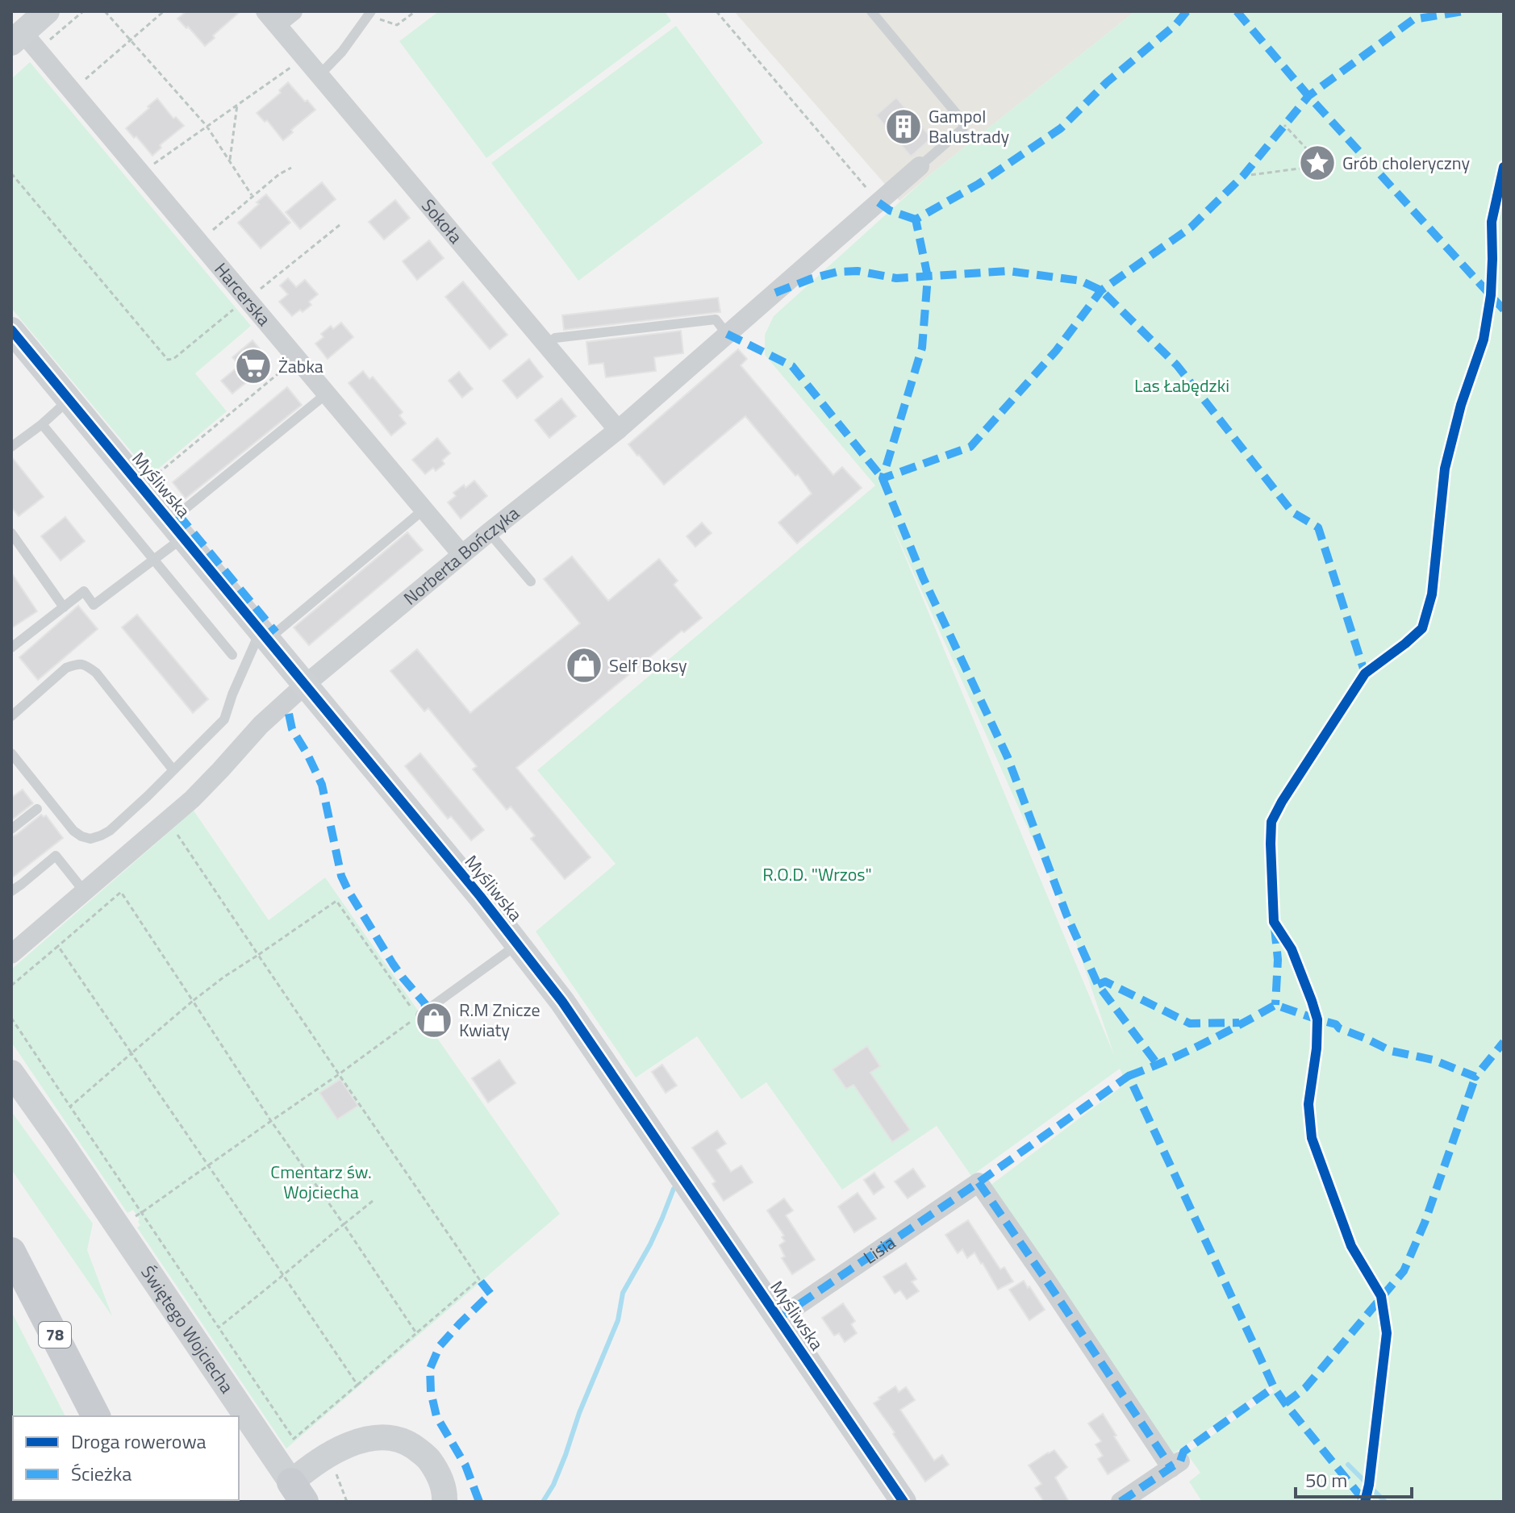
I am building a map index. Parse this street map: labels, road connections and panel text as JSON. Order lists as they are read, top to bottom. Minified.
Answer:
{"streets":{"main road":["78"],"street":["Sokoła","Harcerska","Myśliwska","Norberta Bończyka","Lisia","Świętego Wojciecha"]},"crossings":[["Sokoła","Norberta Bończyka"],["Harcerska","Norberta Bończyka"],["Myśliwska","Norberta Bończyka"],["Myśliwska","Lisia"]],"parks":["Las Łabędzki","R.O.D. \"Wrzos\"","Cmentarz św. Wojciecha"],"places":{"building":["Gampol Balustrady"],"place":["Grób choleryczny"],"supermarket":["Żabka"],"shop":["Self Boksy","R.M Znicze Kwiaty"]},"legend":["Droga rowerowa","Ścieżka"],"scale_bar":"50 m"}
